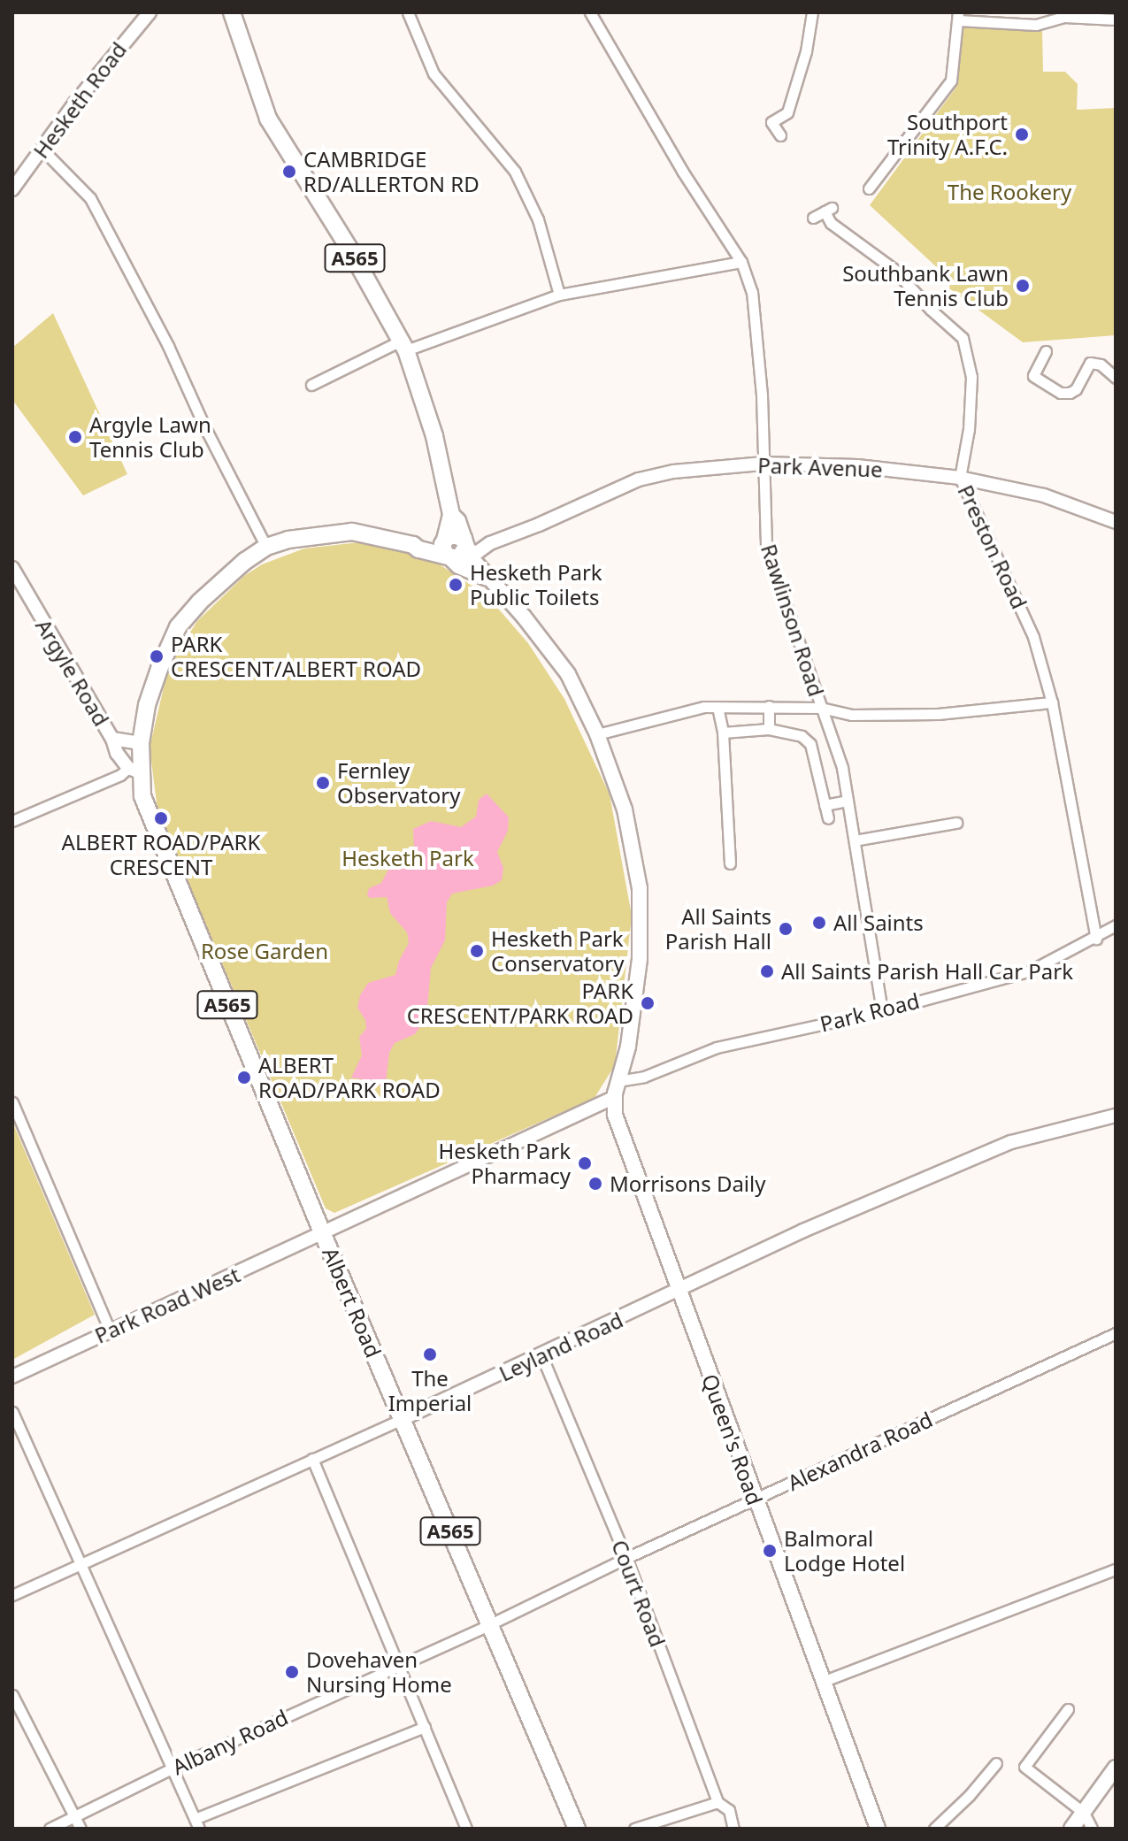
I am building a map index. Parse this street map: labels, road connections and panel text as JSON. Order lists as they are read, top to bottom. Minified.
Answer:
{"streets":{"highway":["A565","Albert Road"],"main road":["Queen's Road"],"street":["Hesketh Road","Park Avenue","Preston Road","Rawlinson Road","Argyle Road","Park Road","Park Road West","Leyland Road","Alexandra Road","Court Road","Albany Road"]},"crossings":[["A565","Park Avenue"],["A565","Argyle Road"],["A565","Albert Road"],["A565","Queen's Road"],["Park Avenue","Preston Road"],["Park Avenue","Rawlinson Road"],["Park Avenue","Queen's Road"],["Preston Road","Park Road"],["Rawlinson Road","Park Road"],["Argyle Road","Albert Road"],["Park Road","Queen's Road"],["Albert Road","Park Road West"],["Albert Road","Leyland Road"],["Albert Road","Alexandra Road"],["Albert Road","Albany Road"],["Leyland Road","Queen's Road"],["Leyland Road","Court Road"],["Queen's Road","Alexandra Road"],["Alexandra Road","Court Road"],["Alexandra Road","Albany Road"]],"parks":["The Rookery","Hesketh Park","Rose Garden"],"places":["Southport Trinity A.F.C.","CAMBRIDGE RD/ALLERTON RD","Southbank Lawn Tennis Club","Argyle Lawn Tennis Club","Hesketh Park Public Toilets","PARK CRESCENT/ALBERT ROAD","Fernley Observatory","ALBERT ROAD/PARK CRESCENT","All Saints","All Saints Parish Hall","Hesketh Park Conservatory","All Saints Parish Hall Car Park","PARK CRESCENT/PARK ROAD","ALBERT ROAD/PARK ROAD","Hesketh Park Pharmacy","Morrisons Daily","The Imperial","Balmoral Lodge Hotel","Dovehaven Nursing Home"]}
